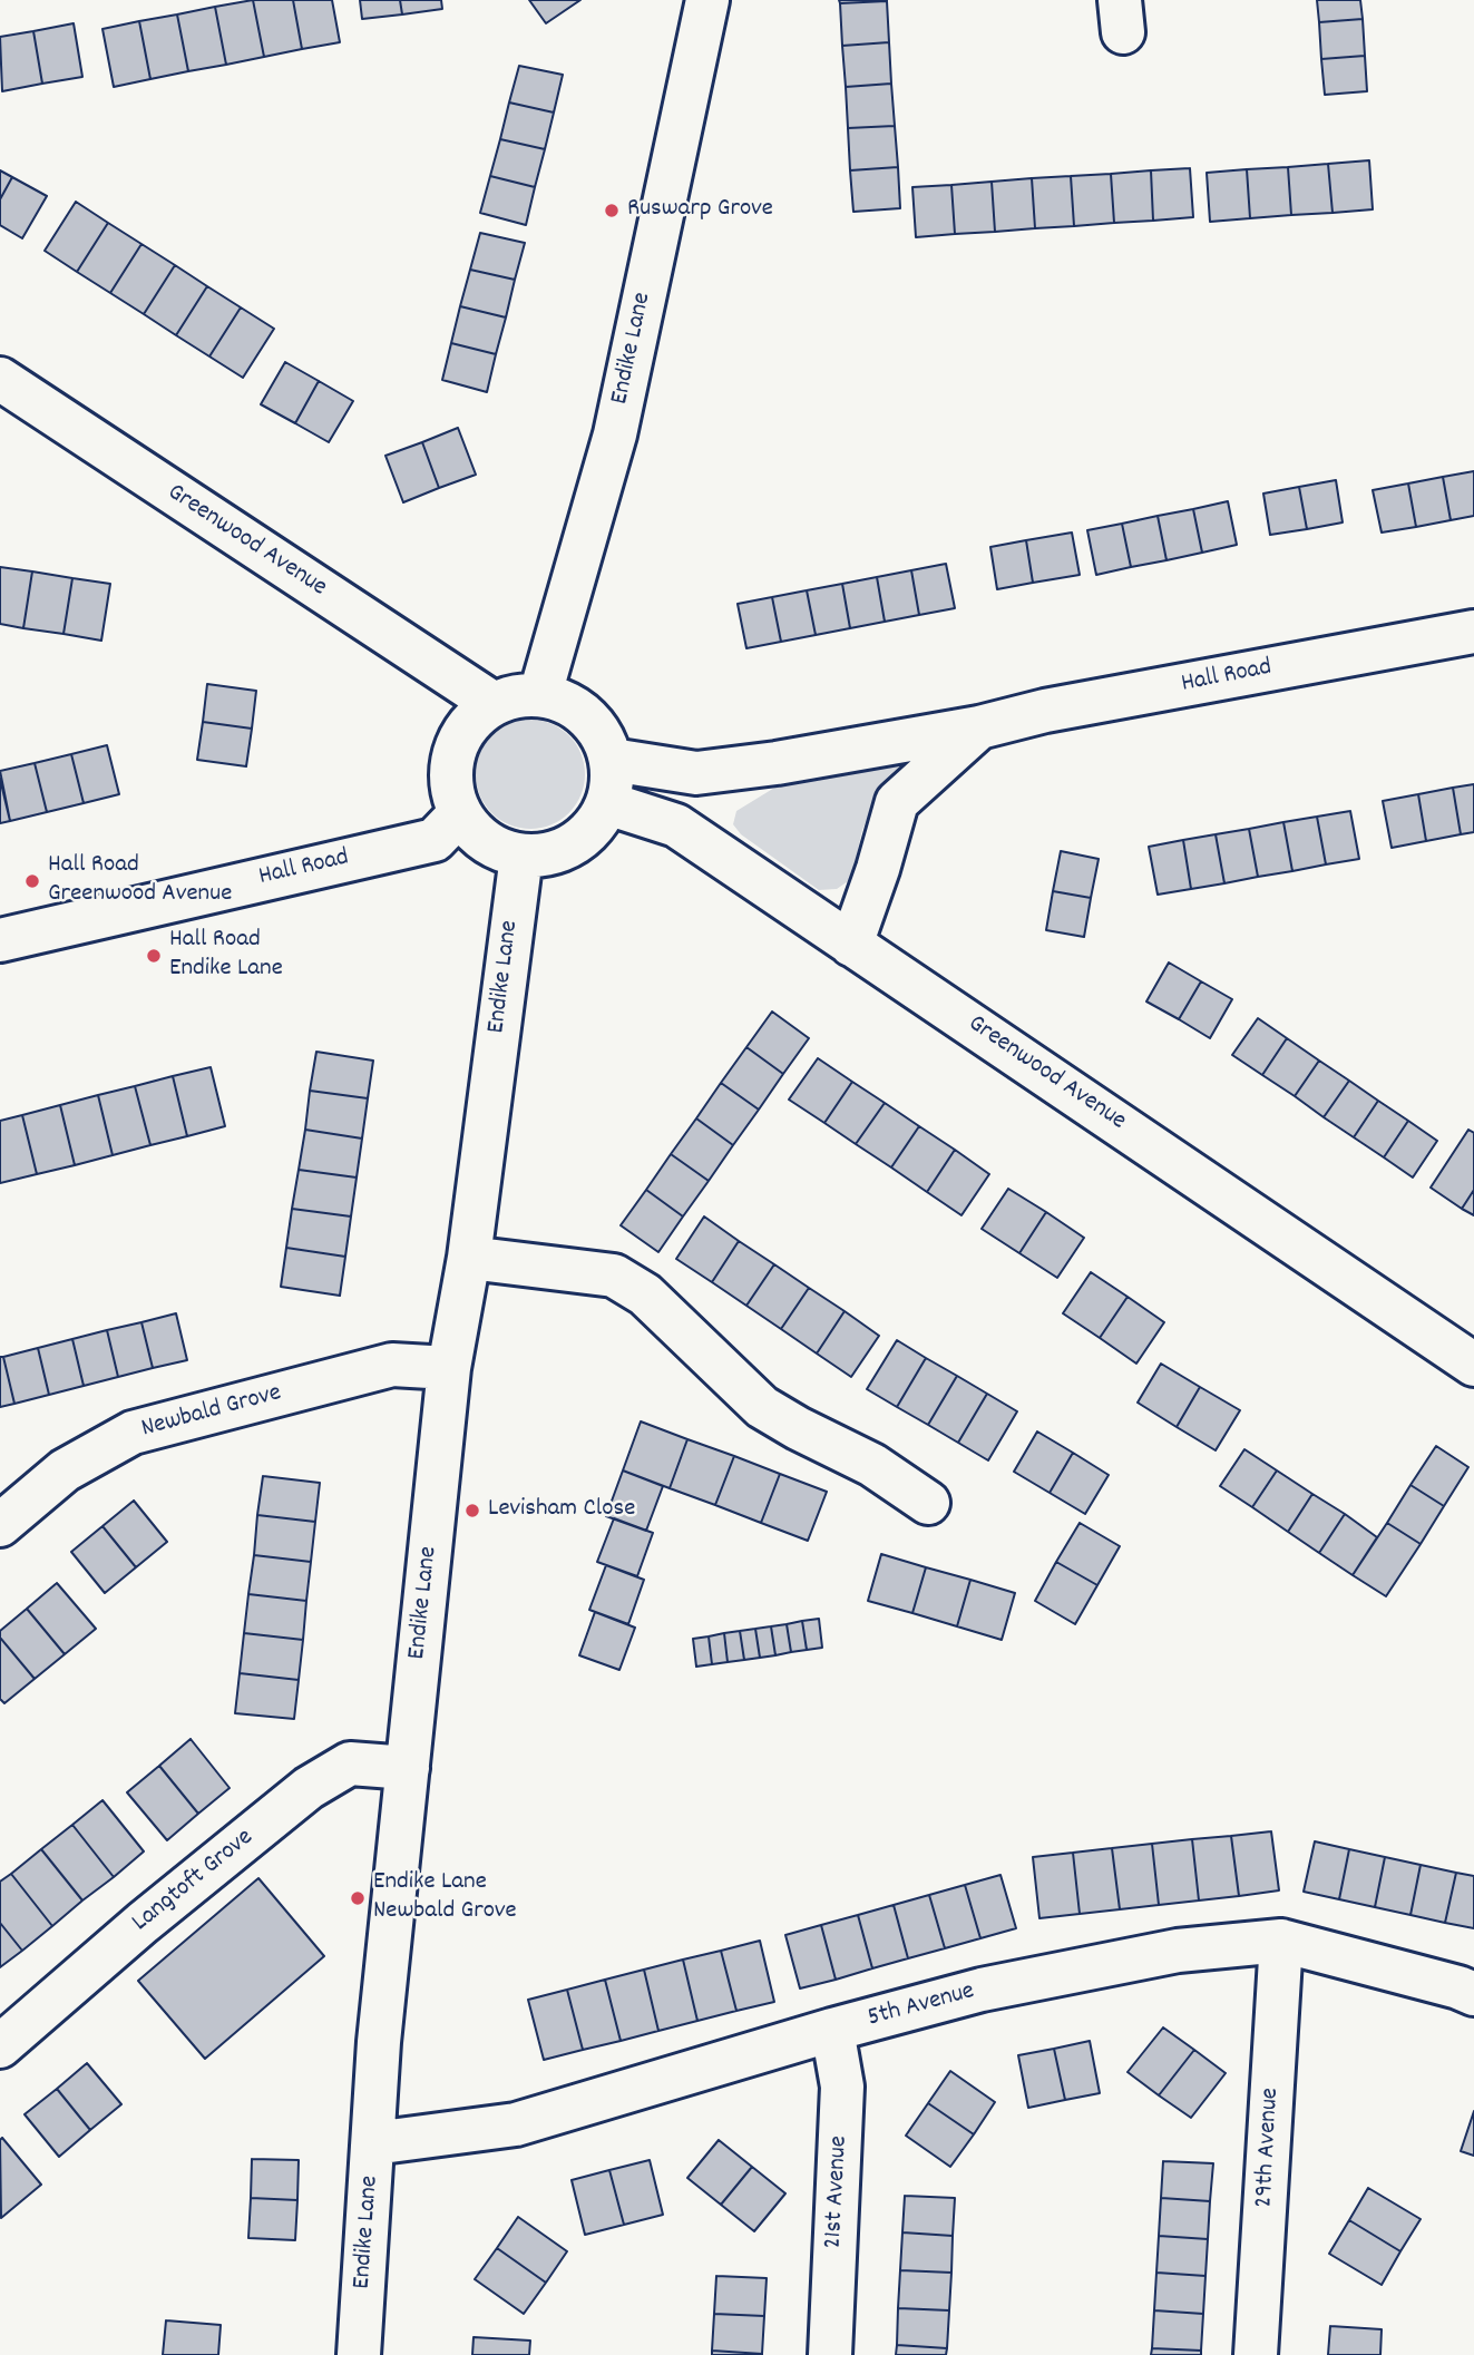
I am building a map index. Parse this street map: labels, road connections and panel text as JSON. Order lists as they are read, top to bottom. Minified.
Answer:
{"streets":{"street":["Endike Lane","Greenwood Avenue","Hall Road","Newbald Grove","Langtoft Grove","5th Avenue","29th Avenue","21st Avenue"]},"crossings":[["Endike Lane","Greenwood Avenue"],["Endike Lane","Hall Road"],["Endike Lane","Newbald Grove"],["Endike Lane","Langtoft Grove"],["Endike Lane","5th Avenue"],["Greenwood Avenue","Hall Road"],["5th Avenue","29th Avenue"],["5th Avenue","21st Avenue"]],"places":["Ruswarp Grove","Hall Road Greenwood Avenue","Hall Road Endike Lane","Levisham Close","Endike Lane Newbald Grove"]}
